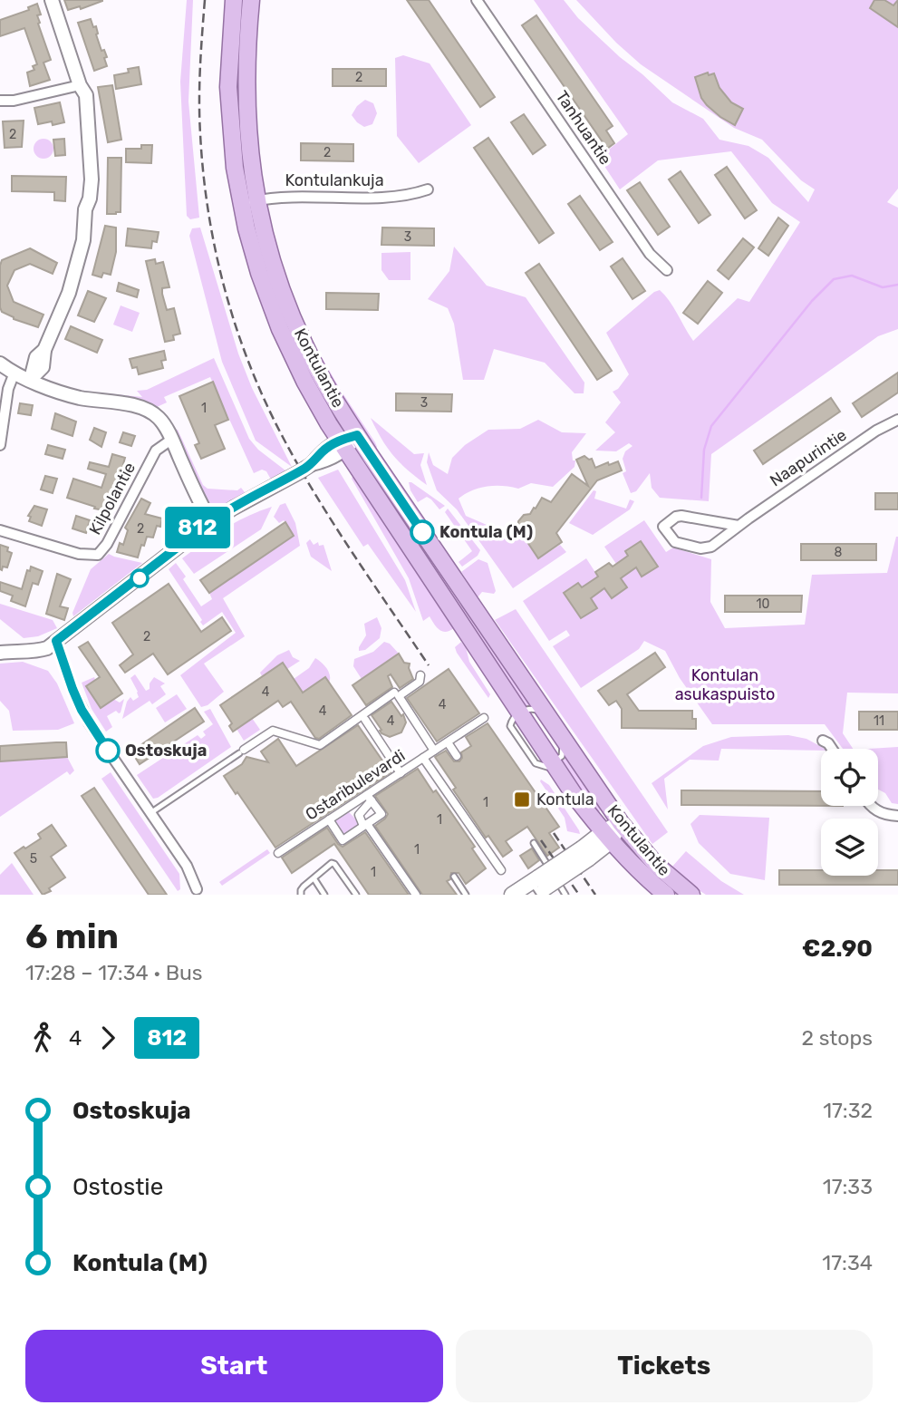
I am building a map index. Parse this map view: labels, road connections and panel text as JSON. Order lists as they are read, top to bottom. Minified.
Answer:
{"streets":{"main road":["Kontulantie"],"street":["Tanhuantie","Kontulankuja","Naapurintie","Kilpolantie","Ostaribulevardi"]},"crossings":[["Kontulankuja","Kontulantie"]],"parks":["Kontulan asukaspuisto"],"places":{"other":["Kontula (M)","Ostoskuja"],"transit":["Kontula"]},"lines":["bus line 812"],"house_numbers":["2","2","2","3","3","1","2","8","10","2","4","4","4","4","11","1","1","1","5","1"],"page":{"on_map":"812","heading":["6 min","17:28 – 17:34 · Bus","€2.90"],"legs":["4","812","2 stops"],"list":[{"name":"Ostoskuja","value":"17:32"},{"name":"Ostostie","value":"17:33"},{"name":"Kontula (M)","value":"17:34"}],"buttons":["Start","Tickets"]}}
